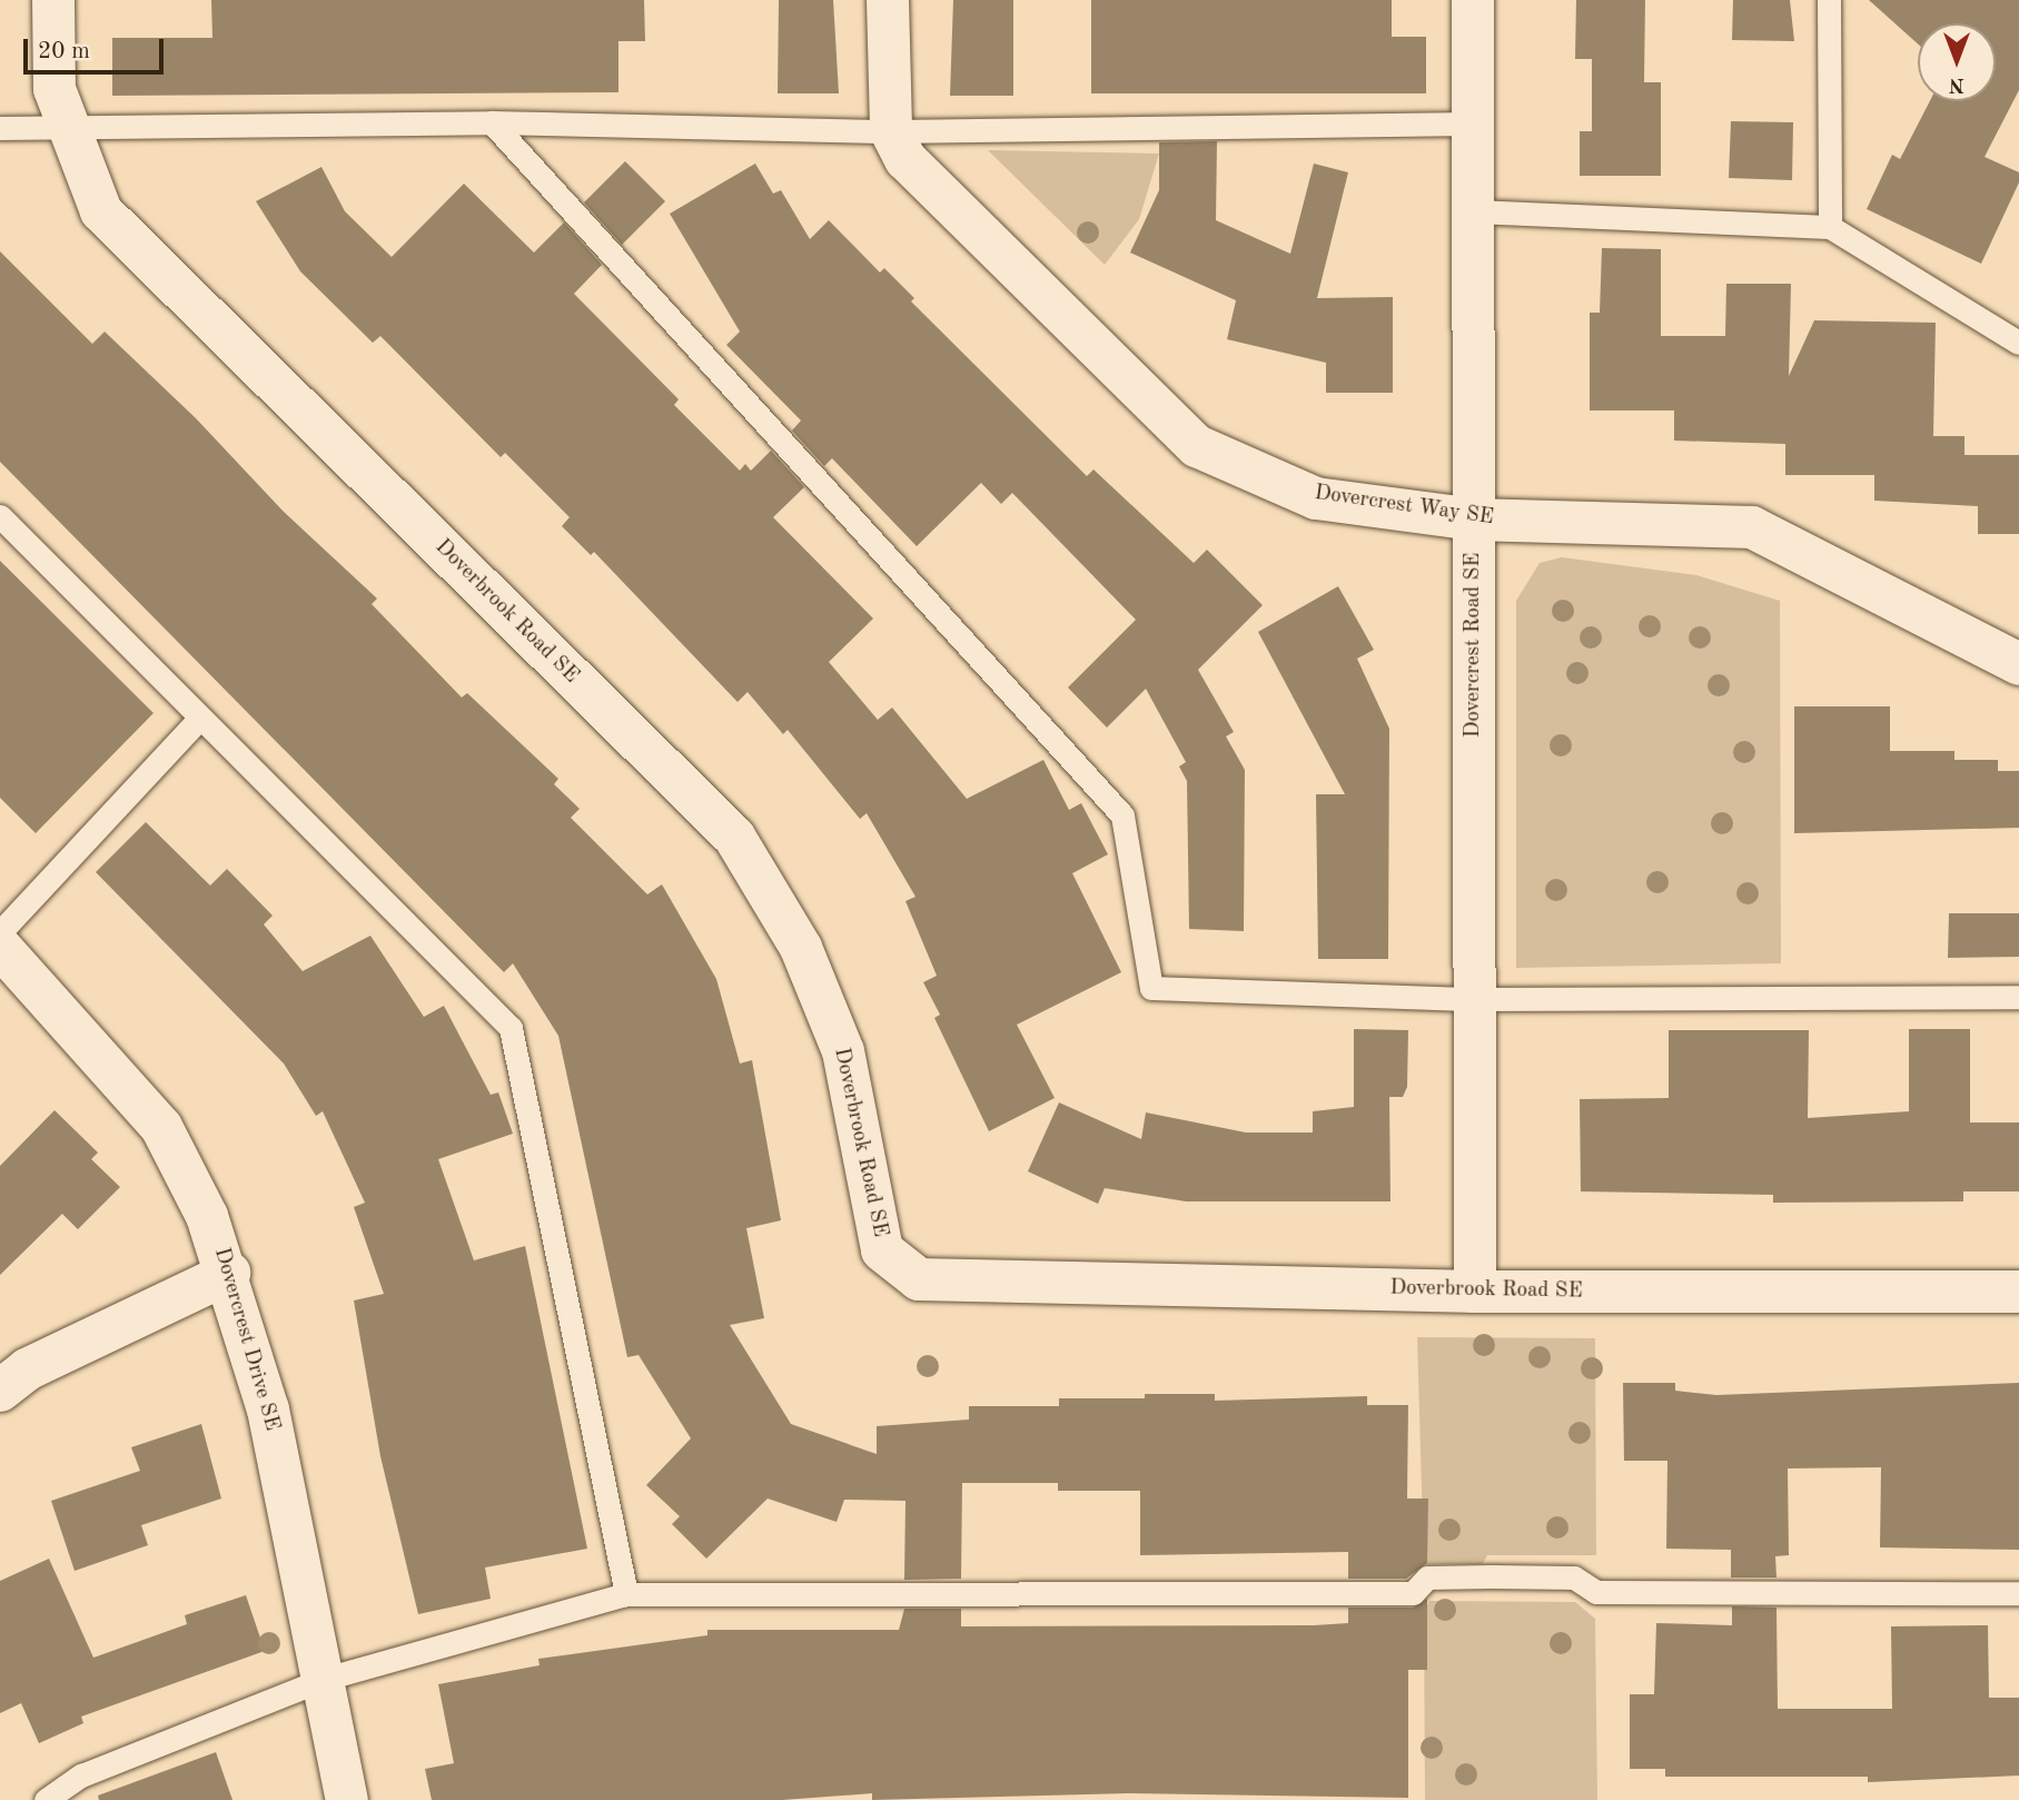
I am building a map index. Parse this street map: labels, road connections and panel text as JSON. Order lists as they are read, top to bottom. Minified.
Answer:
{"streets":{"street":["Dovercrest Way SE","Doverbrook Road SE","Dovercrest Road SE","Dovercrest Drive SE"]},"crossings":[["Dovercrest Way SE","Dovercrest Road SE"],["Doverbrook Road SE","Dovercrest Road SE"]],"scale_bar":"20 m","north":"bottom"}
